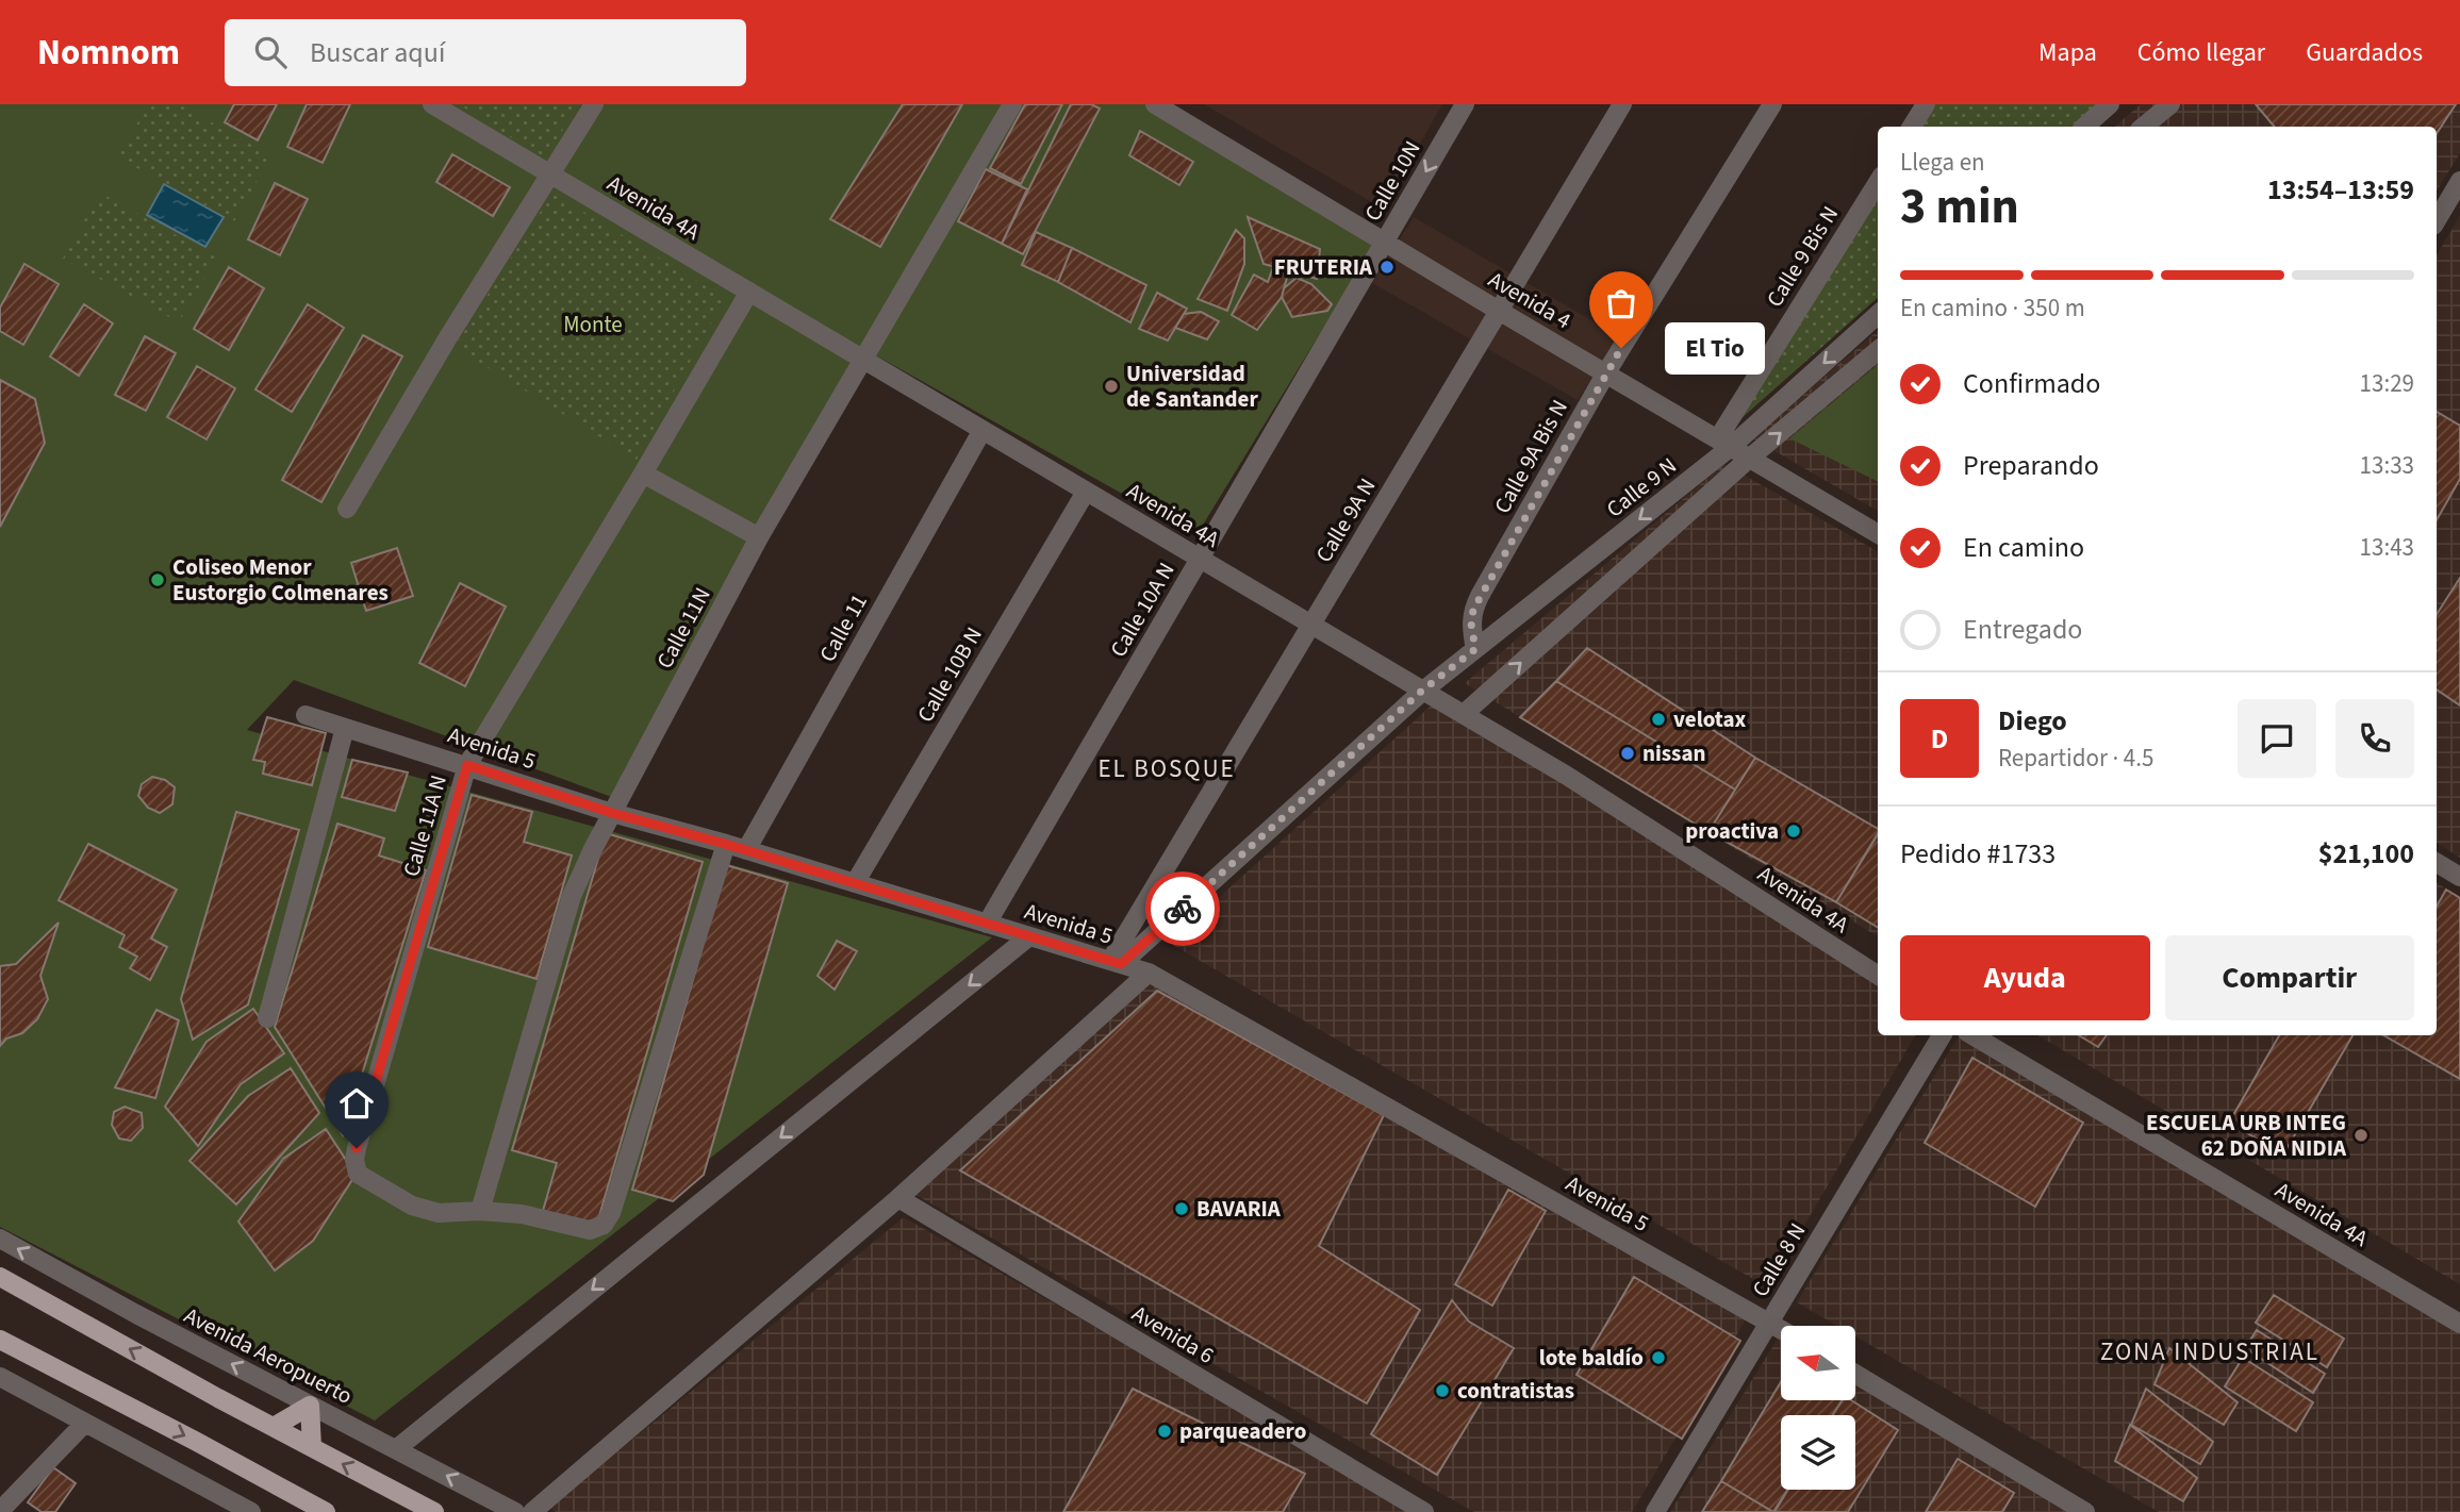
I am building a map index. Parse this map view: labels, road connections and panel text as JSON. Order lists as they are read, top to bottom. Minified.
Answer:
{"streets":{"street":["Calle 10N","Avenida 4A","Calle 9 Bis N","Avenida 4","Calle 9A Bis N","Calle 9 N","Calle 9A N","Calle 10A N","Calle 11N","Calle 11","Calle 10B N","Avenida 5","Calle 11A N","Calle 8 N","Avenida 6","Avenida Aeropuerto"]},"crossings":[["Calle 10N","Avenida 4"],["Calle 10N","Calle 10A N"],["Avenida 4A","Calle 9 N"],["Avenida 4A","Calle 9A N"],["Avenida 4A","Calle 10A N"],["Avenida 4A","Calle 11N"],["Avenida 4A","Calle 11"],["Avenida 4A","Calle 10B N"],["Avenida 4A","Calle 11A N"],["Calle 9 Bis N","Avenida 4"],["Calle 9 Bis N","Calle 9 N"],["Avenida 4","Calle 9A Bis N"],["Avenida 4","Calle 9 N"],["Avenida 4","Calle 9A N"],["Avenida 4","Calle 10A N"],["Calle 9A Bis N","Calle 9 N"],["Calle 9 N","Calle 9A N"],["Calle 9 N","Avenida 5"],["Calle 9A N","Avenida 5"],["Calle 10A N","Avenida 5"],["Calle 11N","Avenida 5"],["Calle 11N","Calle 11A N"],["Calle 11","Avenida 5"],["Calle 10B N","Avenida 5"],["Avenida 5","Calle 11A N"],["Avenida 5","Calle 8 N"]],"one_way":["Calle 10N"],"districts":["EL BOSQUE","ZONA INDUSTRIAL"],"parks":["Monte"],"places":["FRUTERIA","El Tio","Universidad de Santander","Coliseo Menor Eustorgio Colmenares","velotax","nissan","proactiva","ESCUELA URB INTEG 62 DOÑA NIDIA","BAVARIA","lote baldío","contratistas","parqueadero"],"north":"left","page":{"header":"Nomnom","search":"Buscar aquí","nav":["Mapa","Cómo llegar","Guardados"],"heading":["3 min","Llega en","13:54–13:59"],"panel":["Diego","Repartidor · 4.5","Pedido #1733","$21,100"],"bar":"En camino · 350 m","bubble":"El Tio","list":[["Confirmado","13:29"],["Preparando","13:33"],["En camino","13:43"],"Entregado"],"round":"D","buttons":["Ayuda","Compartir"]}}
